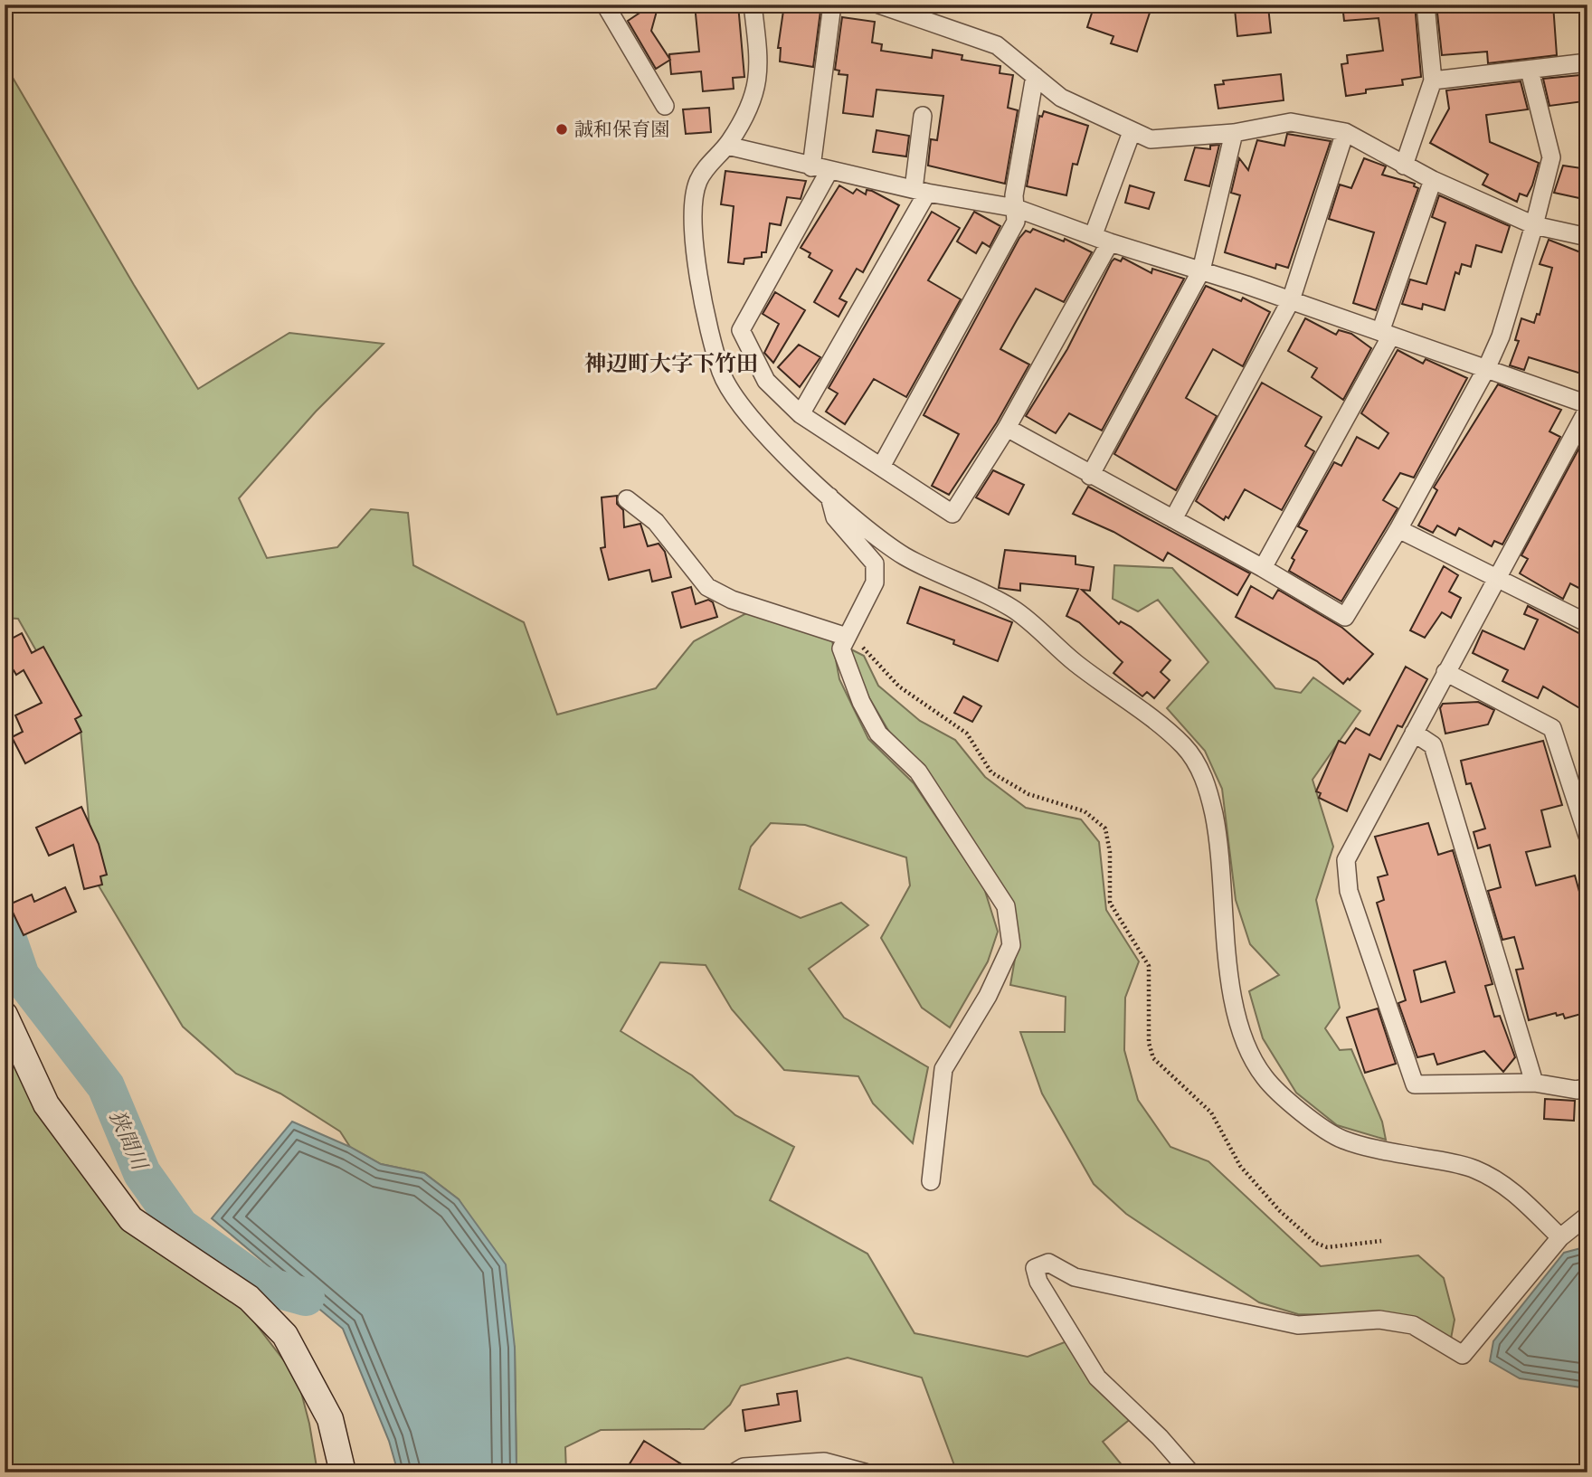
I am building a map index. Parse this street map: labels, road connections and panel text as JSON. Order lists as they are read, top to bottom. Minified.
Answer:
{"districts":["神辺町大字下竹田"],"water":["狭間川"],"places":["誠和保育園"]}
